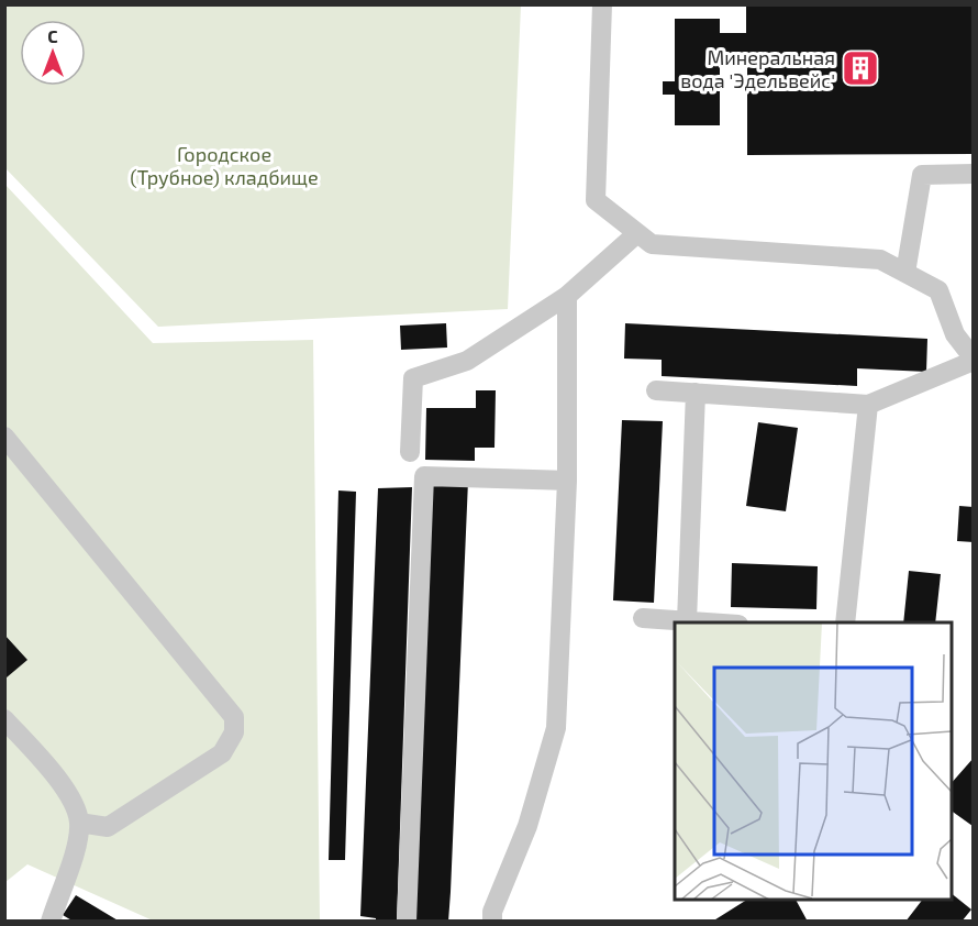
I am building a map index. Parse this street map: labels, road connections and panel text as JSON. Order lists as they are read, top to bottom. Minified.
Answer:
{"parks":["Городское (Трубное) кладбище"],"places":{"building":["Минеральная вода 'Эдельвейс'"]},"north":"top"}
